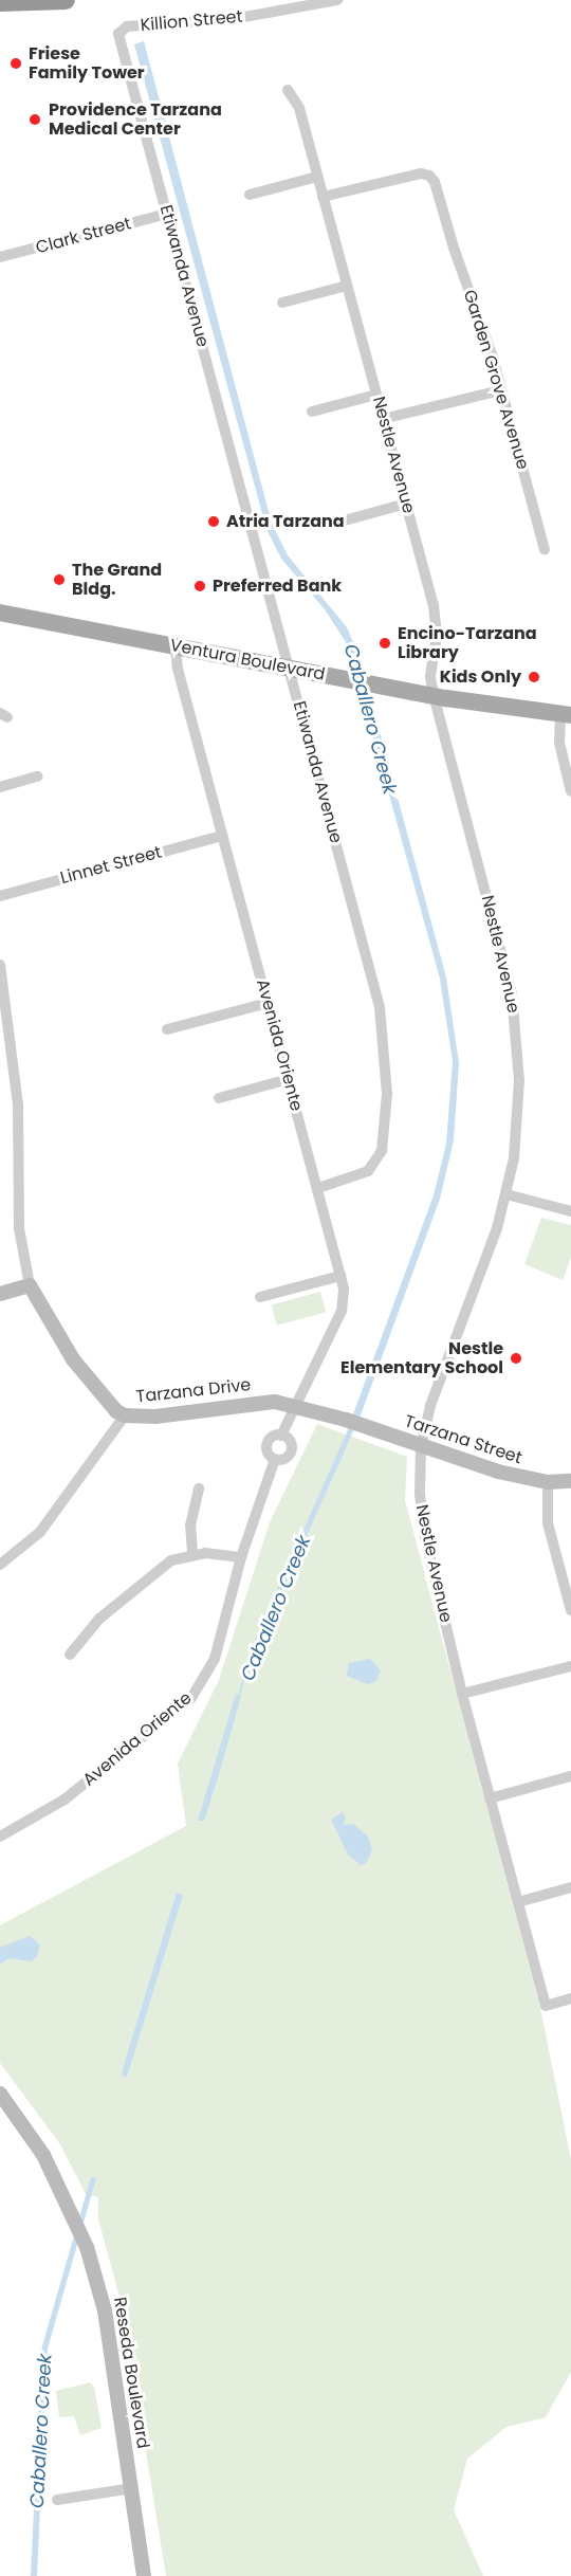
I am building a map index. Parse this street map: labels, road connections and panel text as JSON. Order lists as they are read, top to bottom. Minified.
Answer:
{"streets":{"main road":["Ventura Boulevard"],"street":["Killion Street","Clark Street","Etiwanda Avenue","Garden Grove Avenue","Nestle Avenue","Linnet Street","Avenida Oriente","Tarzana Drive","Tarzana Street","Reseda Boulevard"]},"crossings":[["Killion Street","Etiwanda Avenue"],["Clark Street","Etiwanda Avenue"],["Etiwanda Avenue","Ventura Boulevard"],["Etiwanda Avenue","Avenida Oriente"],["Garden Grove Avenue","Nestle Avenue"],["Nestle Avenue","Ventura Boulevard"],["Nestle Avenue","Tarzana Street"],["Ventura Boulevard","Avenida Oriente"],["Linnet Street","Avenida Oriente"],["Avenida Oriente","Tarzana Drive"],["Tarzana Drive","Tarzana Street"]],"water":["Caballero Creek"],"places":["Friese Family Tower","Providence Tarzana Medical Center","Atria Tarzana","The Grand Bldg.","Preferred Bank","Encino-Tarzana Library","Kids Only","Nestle Elementary School"]}
